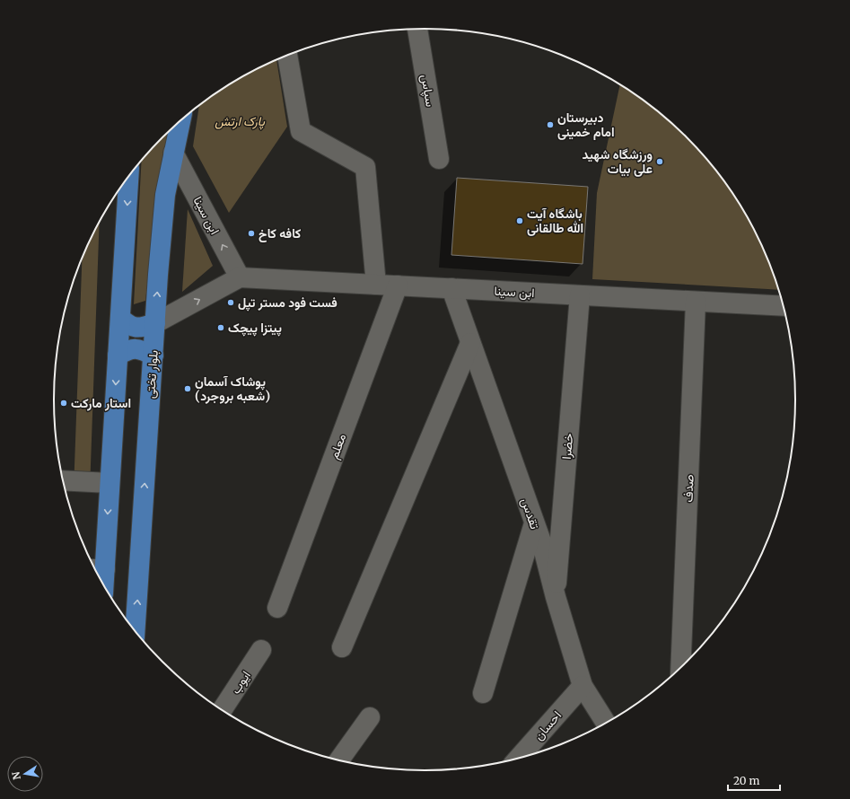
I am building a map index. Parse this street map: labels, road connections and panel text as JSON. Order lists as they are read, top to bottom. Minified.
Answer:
{"streets":{"main road":["بلوار تختی"],"street":["سپاس","ابن سینا","معلم","خضرا","صدف","تقدس","ایوب","احسان"]},"crossings":[["ابن سینا","بلوار تختی"],["ابن سینا","معلم"],["ابن سینا","خضرا"],["ابن سینا","صدف"],["ابن سینا","تقدس"],["خضرا","تقدس"],["تقدس","احسان"]],"parks":["پارک ارتش"],"places":["دبیرستان امام خمینی","ورزشگاه شهید علی بیات","باشگاه آیت الله طالقانی","کافه کاخ","فست فود مستر تپل","پیتزا پیچک","پوشاک آسمان (شعبه بروجرد)","استار مارکت"],"scale_bar":"20 m","north":"left"}
